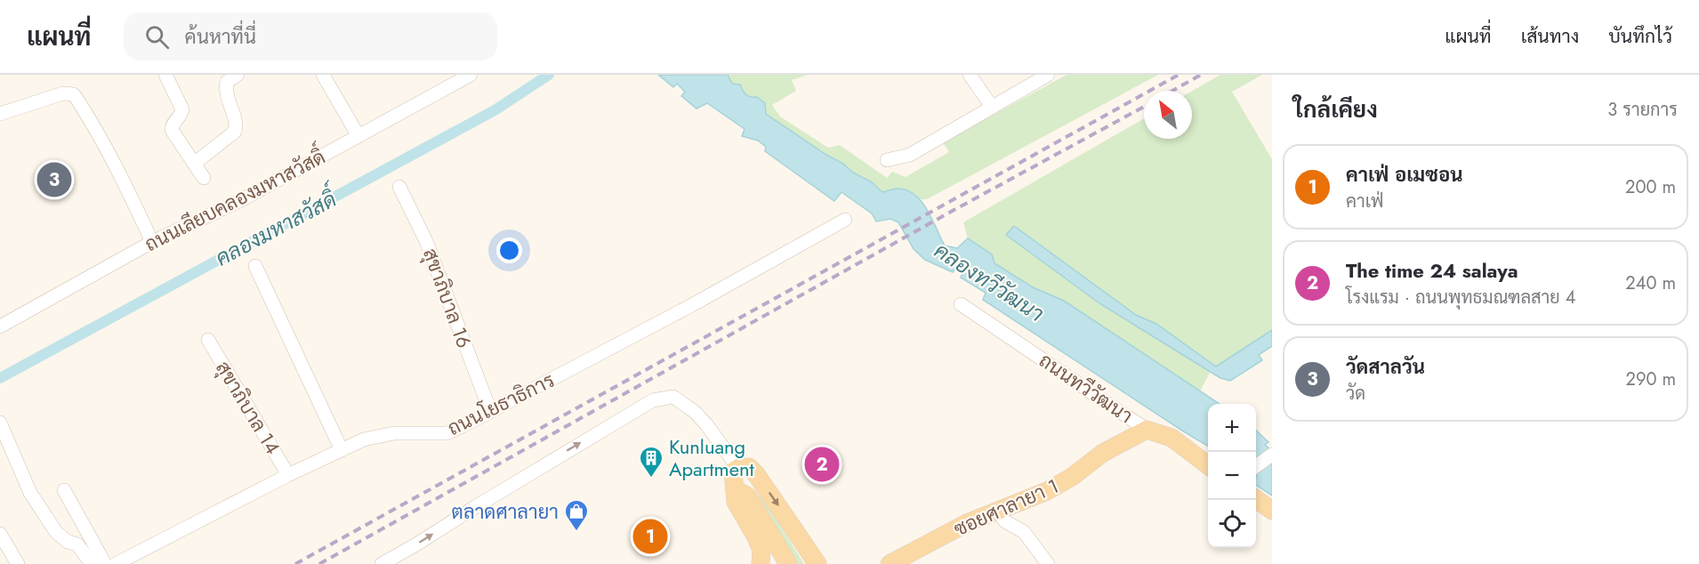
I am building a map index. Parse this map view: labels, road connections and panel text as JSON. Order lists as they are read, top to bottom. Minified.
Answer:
{"streets":{"main road":["ถนนทวีวัฒนา","ซอยศาลายา 1"],"street":["ถนนเลียบคลองมหาสวัสดิ์","สุขาภิบาล 16","ถนนโยธาธิการ","สุขาภิบาล 14"]},"crossings":[["สุขาภิบาล 16","ถนนโยธาธิการ"],["ถนนทวีวัฒนา","ซอยศาลายา 1"],["ถนนโยธาธิการ","สุขาภิบาล 14"]],"water":["คลองมหาสวัสดิ์","คลองทวีวัฒนา"],"places":{"building":["Kunluang Apartment"],"shop":["ตลาดศาลายา"]},"north":"top left","page":{"header":"แผนที่","search":"ค้นหาที่นี่","nav":["แผนที่","เส้นทาง","บันทึกไว้"],"heading":["ใกล้เคียง","3 รายการ"],"list":[{"mark":"1","name":"คาเฟ่ อเมซอน","note":"คาเฟ่","value":"200 m"},{"mark":"2","name":"The time 24 salaya","note":"โรงแรม · ถนนพุทธมณฑลสาย 4","value":"240 m"},{"mark":"3","name":"วัดสาลวัน","note":"วัด","value":"290 m"}],"pins":["3","2","1"],"map_buttons":["+","−"]}}
